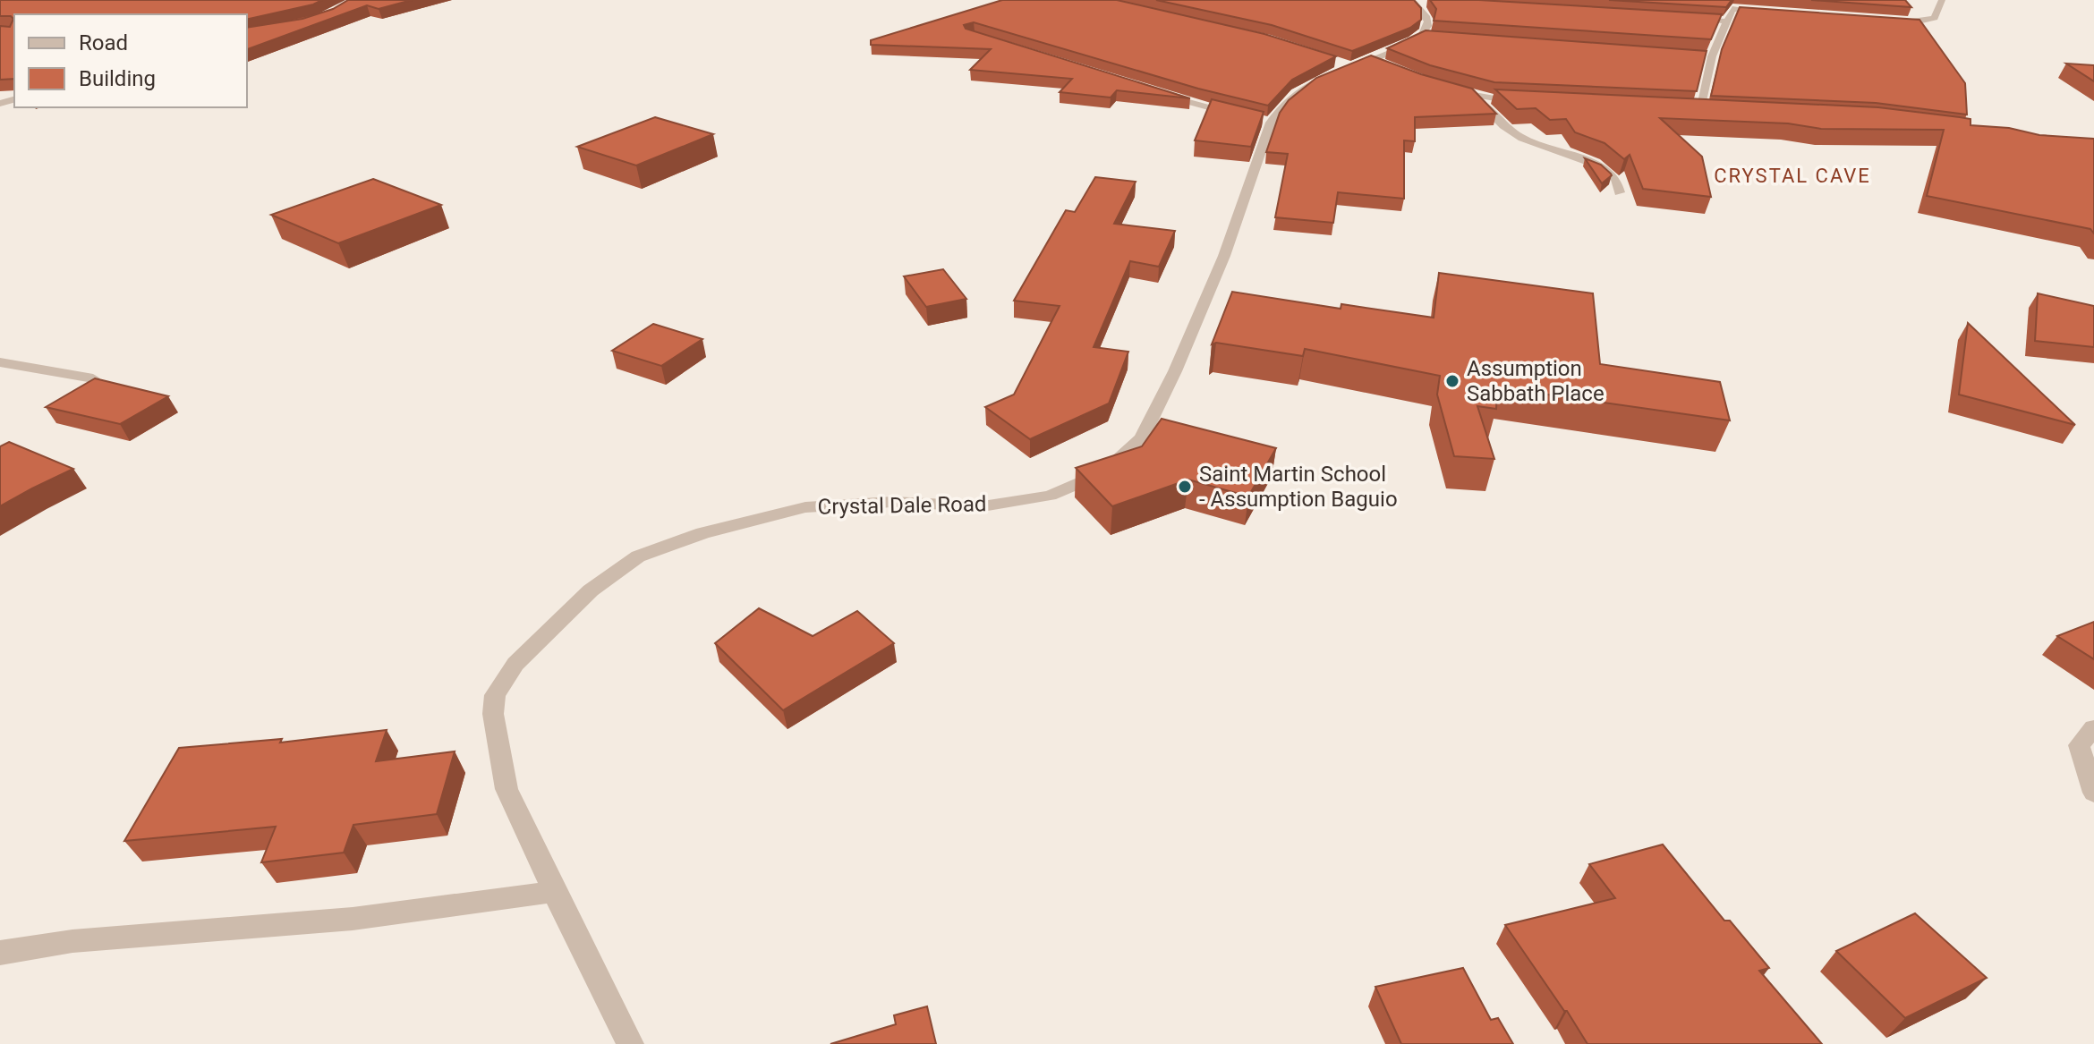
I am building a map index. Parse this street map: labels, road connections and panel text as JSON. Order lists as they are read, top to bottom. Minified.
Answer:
{"streets":{"street":["Crystal Dale Road"]},"districts":["CRYSTAL CAVE"],"places":["Assumption Sabbath Place","Saint Martin School - Assumption Baguio"],"legend":["Road","Building"]}
